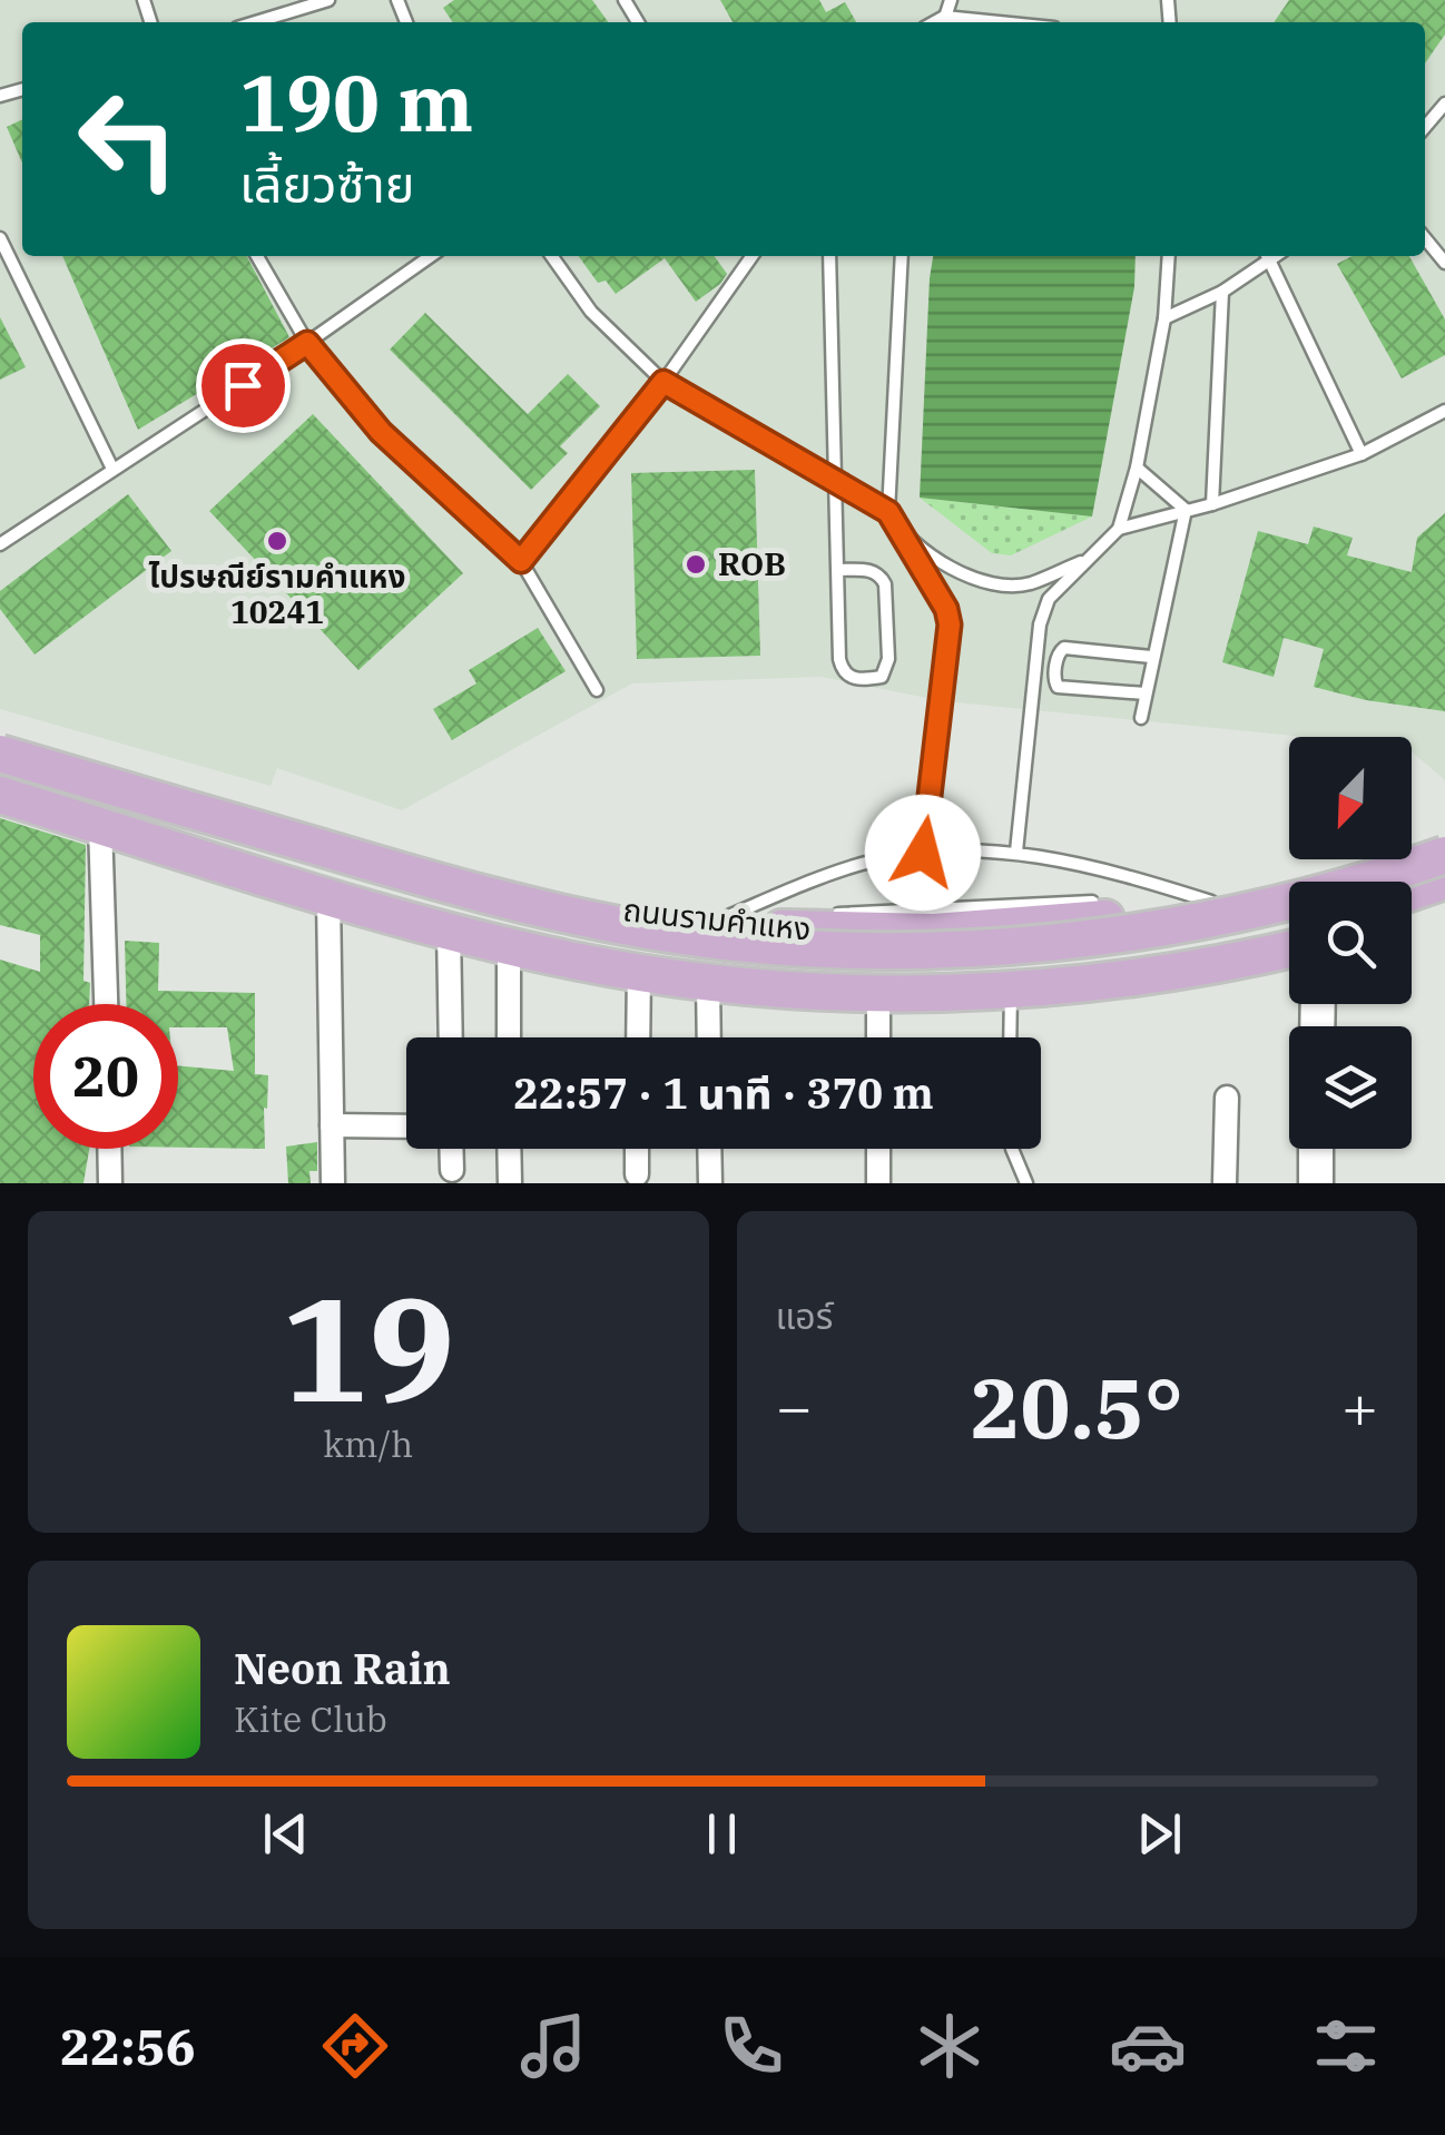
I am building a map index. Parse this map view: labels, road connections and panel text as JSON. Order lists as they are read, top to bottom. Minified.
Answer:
{"streets":{"main road":["ถนนรามคำแหง"]},"places":["ไปรษณีย์รามคำแหง 10241","ROB"],"north":"bottom left","page":{"turn":["190 m","เลี้ยวซ้าย"],"limit":"20","trip":"22:57 · 1 นาที · 370 m","tile":[["19","km/h"],"แอร์"],"heat":["−","20.5°","+"],"song":["Neon Rain","Kite Club"],"tabs":"22:56"}}
